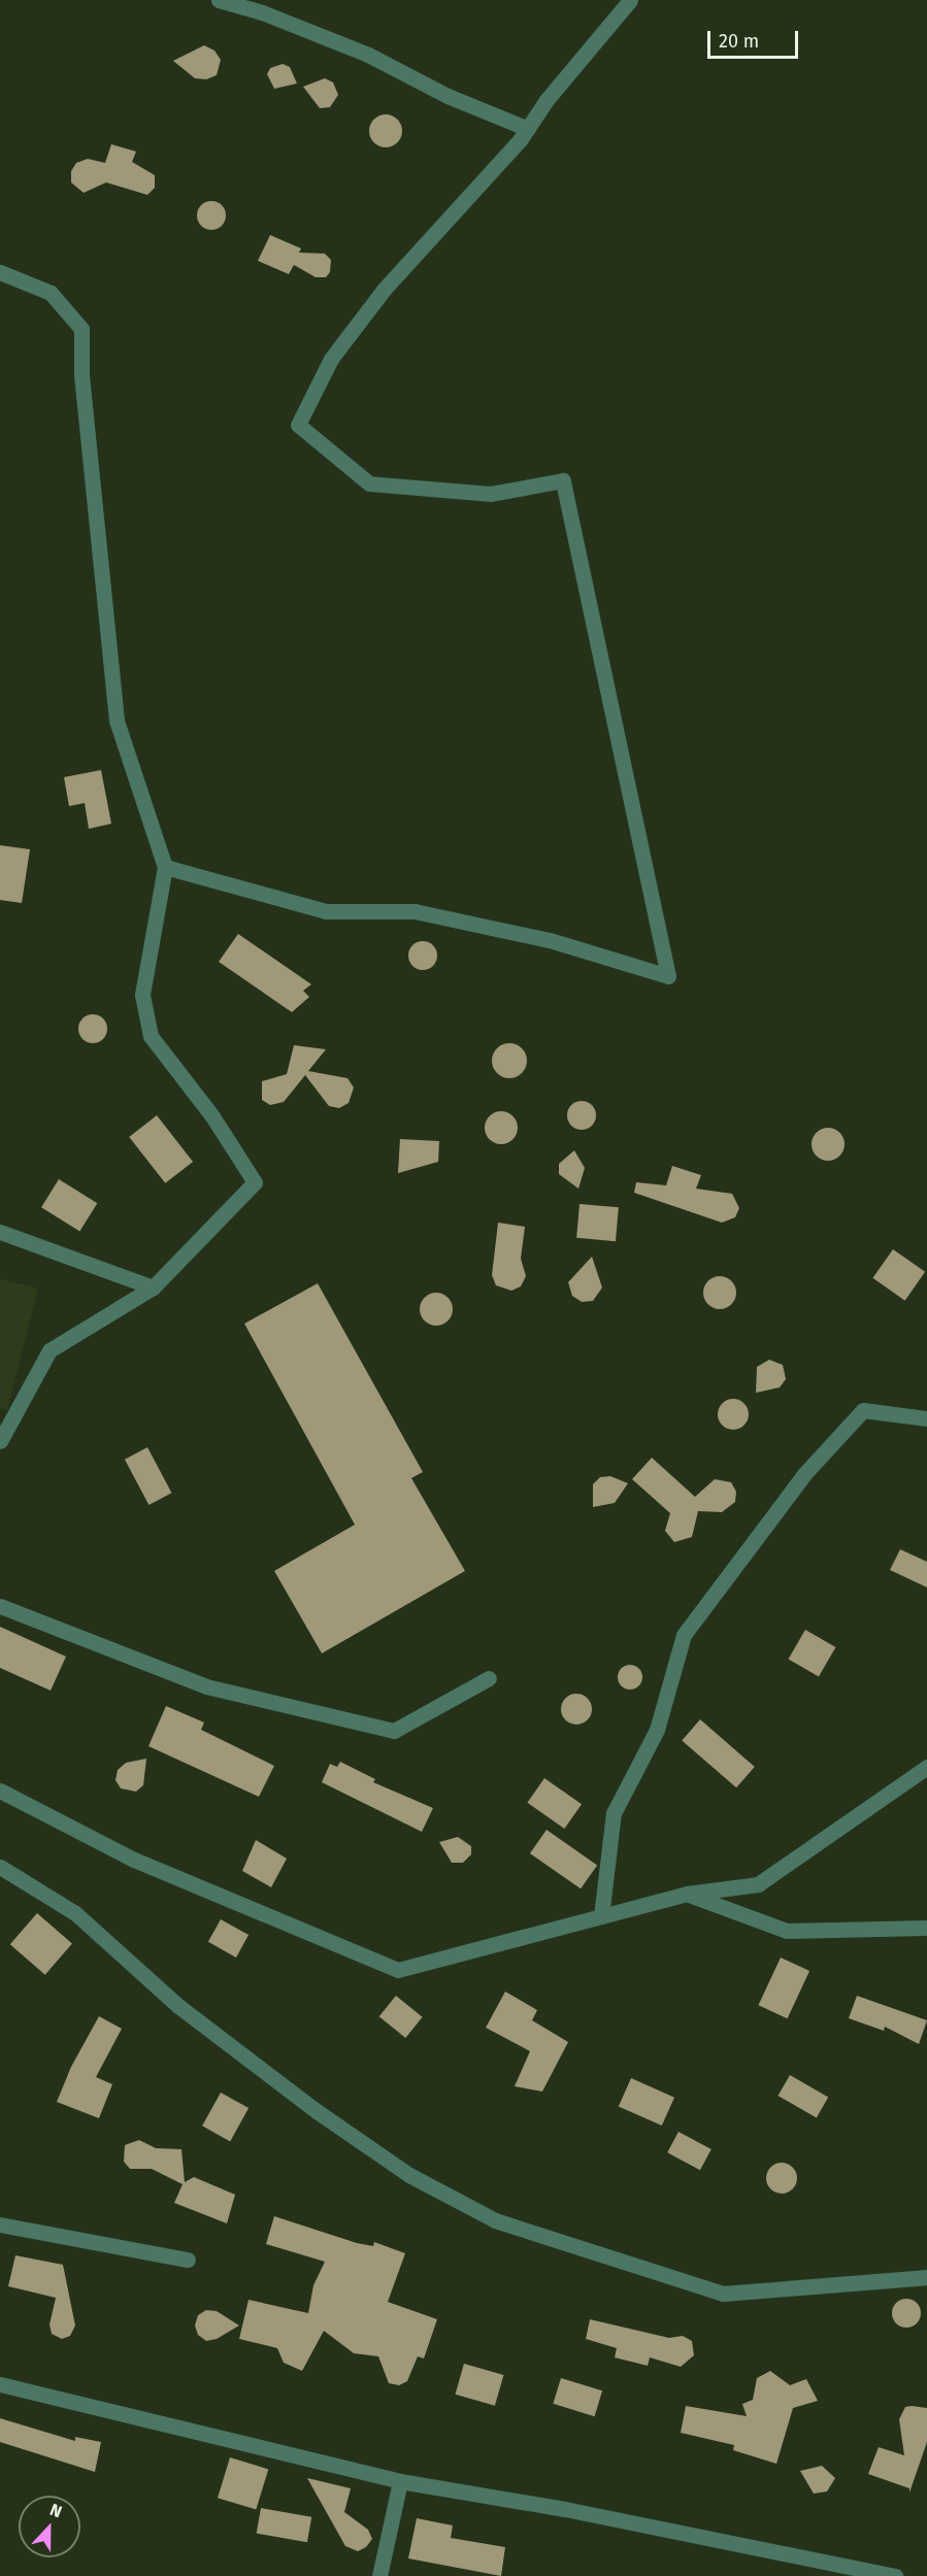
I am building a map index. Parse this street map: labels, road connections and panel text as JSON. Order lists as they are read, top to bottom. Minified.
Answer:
{"scale_bar":"20 m","north":"top"}
